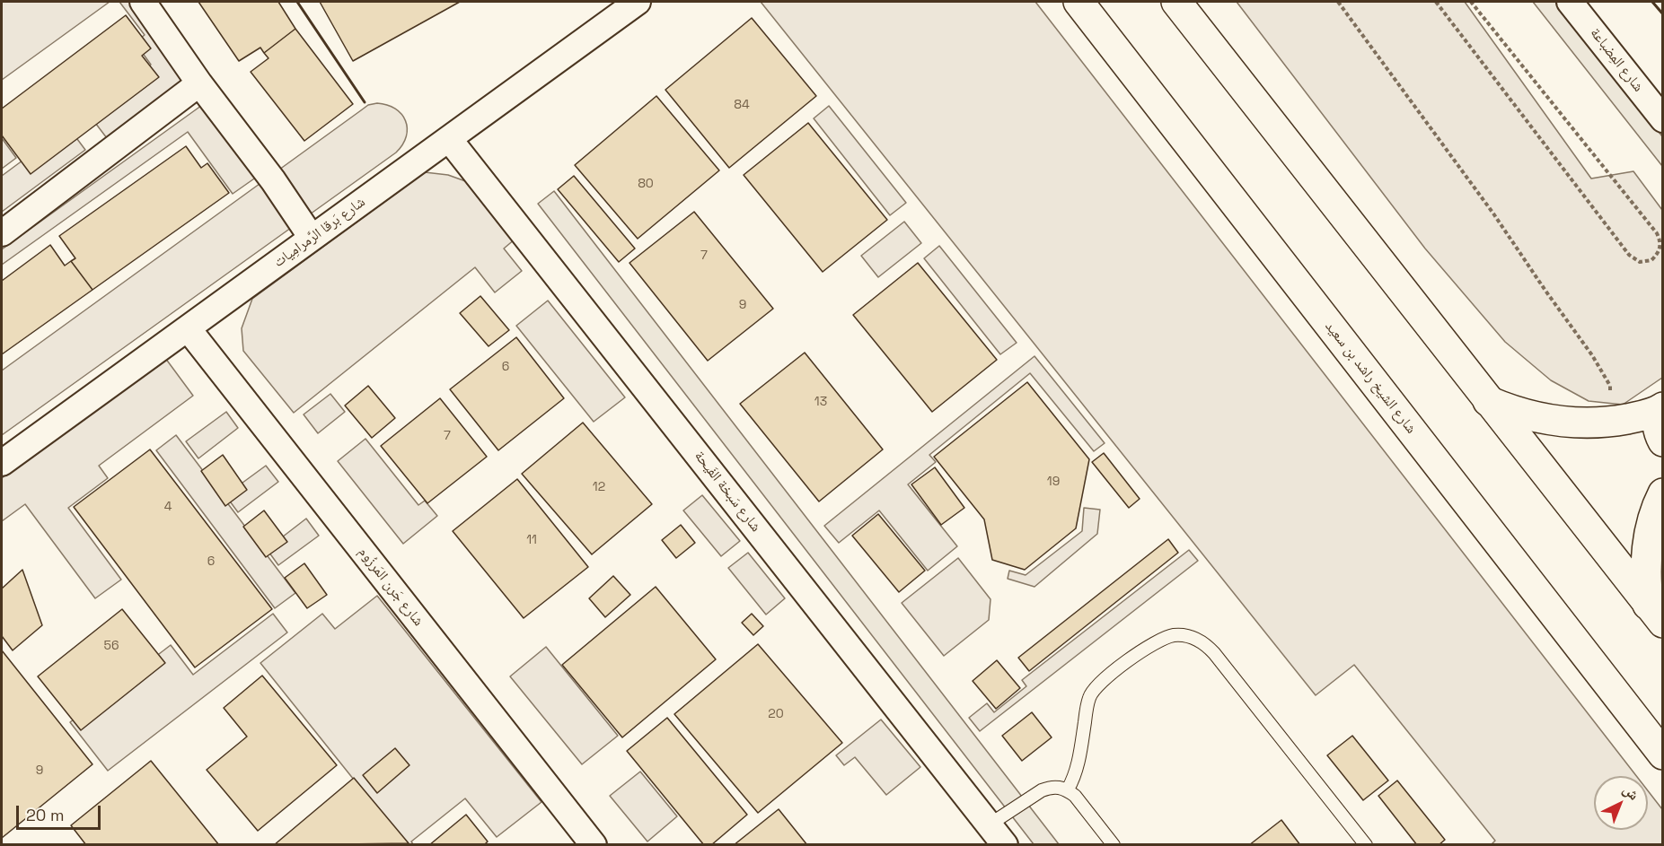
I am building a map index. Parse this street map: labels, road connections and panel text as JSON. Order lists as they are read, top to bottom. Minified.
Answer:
{"streets":{"main road":["شارع الشيخ راشد بن سعيد"],"street":["شارع المِضباعة","شارع بَرقا الرَّمرامِيات","شارع سَبخة الفَيحة","شارع جَرن المَرزُوم"]},"crossings":[["شارع بَرقا الرَّمرامِيات","شارع سَبخة الفَيحة"],["شارع بَرقا الرَّمرامِيات","شارع جَرن المَرزُوم"]],"house_numbers":["84","80","7","9","6","13","7","19","12","4","11","6","56","20","9"],"scale_bar":"20 m","north":"top right"}
